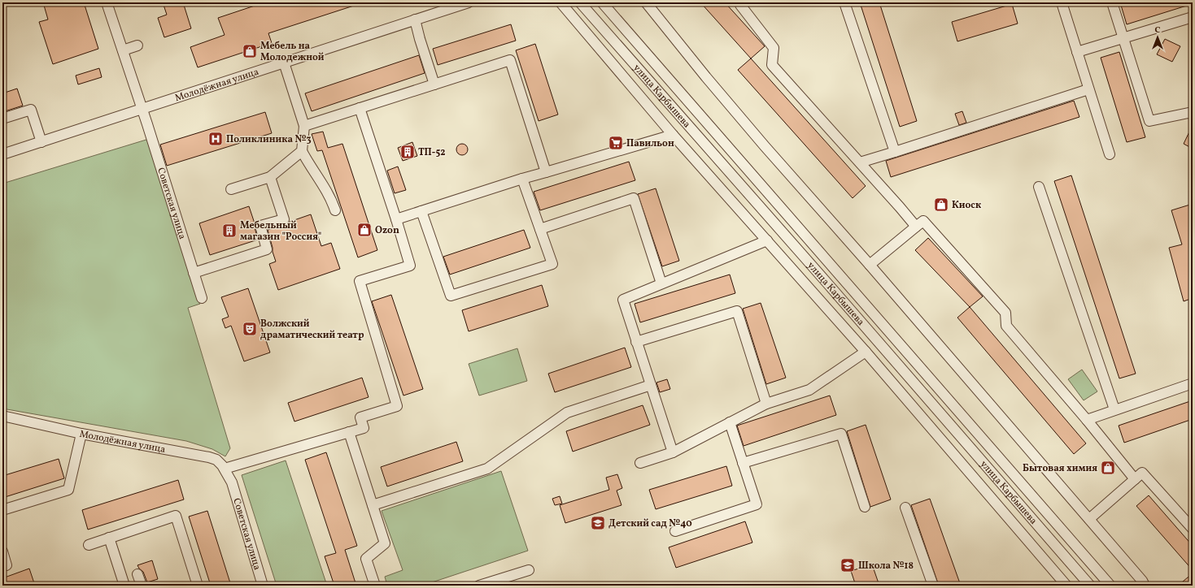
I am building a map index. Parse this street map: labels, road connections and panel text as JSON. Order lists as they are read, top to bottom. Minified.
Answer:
{"streets":{"street":["Молодёжная улица","улица Карбышева","Советская улица"]},"crossings":[["Молодёжная улица","Советская улица"]],"places":{"shop":["Мебель на Молодежной","Киоск","Ozon","Бытовая химия"],"hospital":["Поликлиника №3"],"supermarket":["Павильон"],"building":["ТП-52","Мебельный магазин \"Россия\""],"theatre":["Волжский драматический театр"],"school or university":["Детский сад №40","Школа №18"]},"north":"top"}
